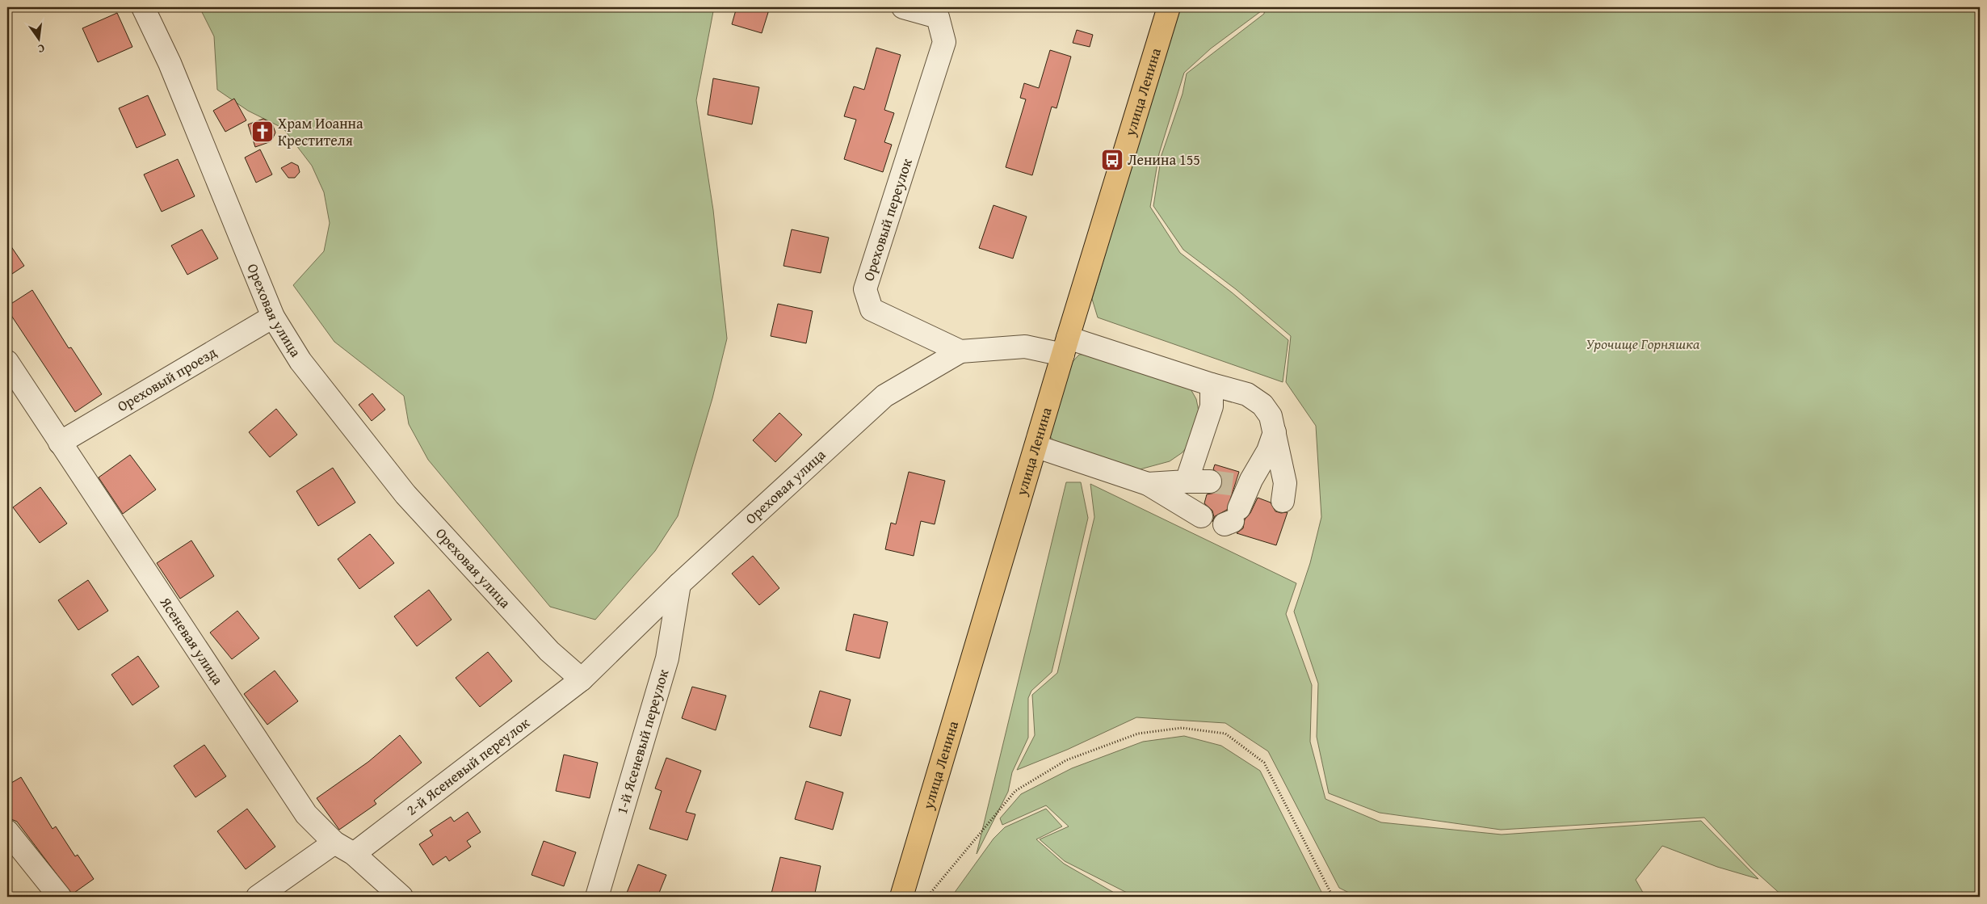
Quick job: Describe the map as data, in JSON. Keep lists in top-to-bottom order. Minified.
{"streets":{"main road":["улица Ленина"],"street":["Ореховый переулок","Ореховая улица","Ореховый проезд","Ясеневая улица","1-й Ясеневый переулок","2-й Ясеневый переулок"]},"crossings":[["улица Ленина","Ореховый переулок"],["Ореховый переулок","Ореховая улица"],["Ореховая улица","Ореховый проезд"],["Ореховая улица","1-й Ясеневый переулок"],["Ореховая улица","2-й Ясеневый переулок"],["Ореховый проезд","Ясеневая улица"],["Ясеневая улица","2-й Ясеневый переулок"]],"parks":["Урочище Горняшка"],"places":{"church":["Храм Иоанна Крестителя"],"bus stop":["Ленина 155"]},"north":"bottom"}
